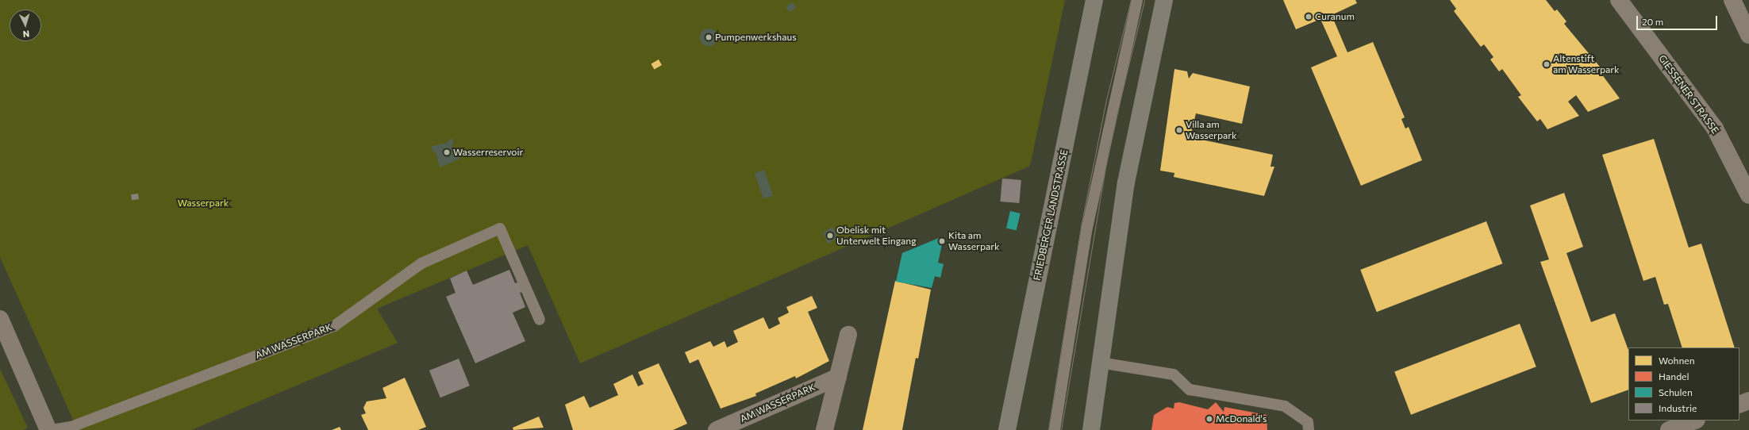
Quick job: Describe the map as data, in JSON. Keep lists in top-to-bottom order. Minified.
{"streets":{"main road":["GIESSENER STRASSE","FRIEDBERGER LANDSTRASSE"],"street":["AM WASSERPARK"]},"parks":["Wasserpark"],"places":["Curanum","Pumpenwerkshaus","Altenstift am Wasserpark","Villa am Wasserpark","Wasserreservoir","Obelisk mit Unterwelt Eingang","Kita am Wasserpark","McDonald's"],"legend":["Wohnen","Handel","Schulen","Industrie"],"scale_bar":"20 m","north":"bottom"}
